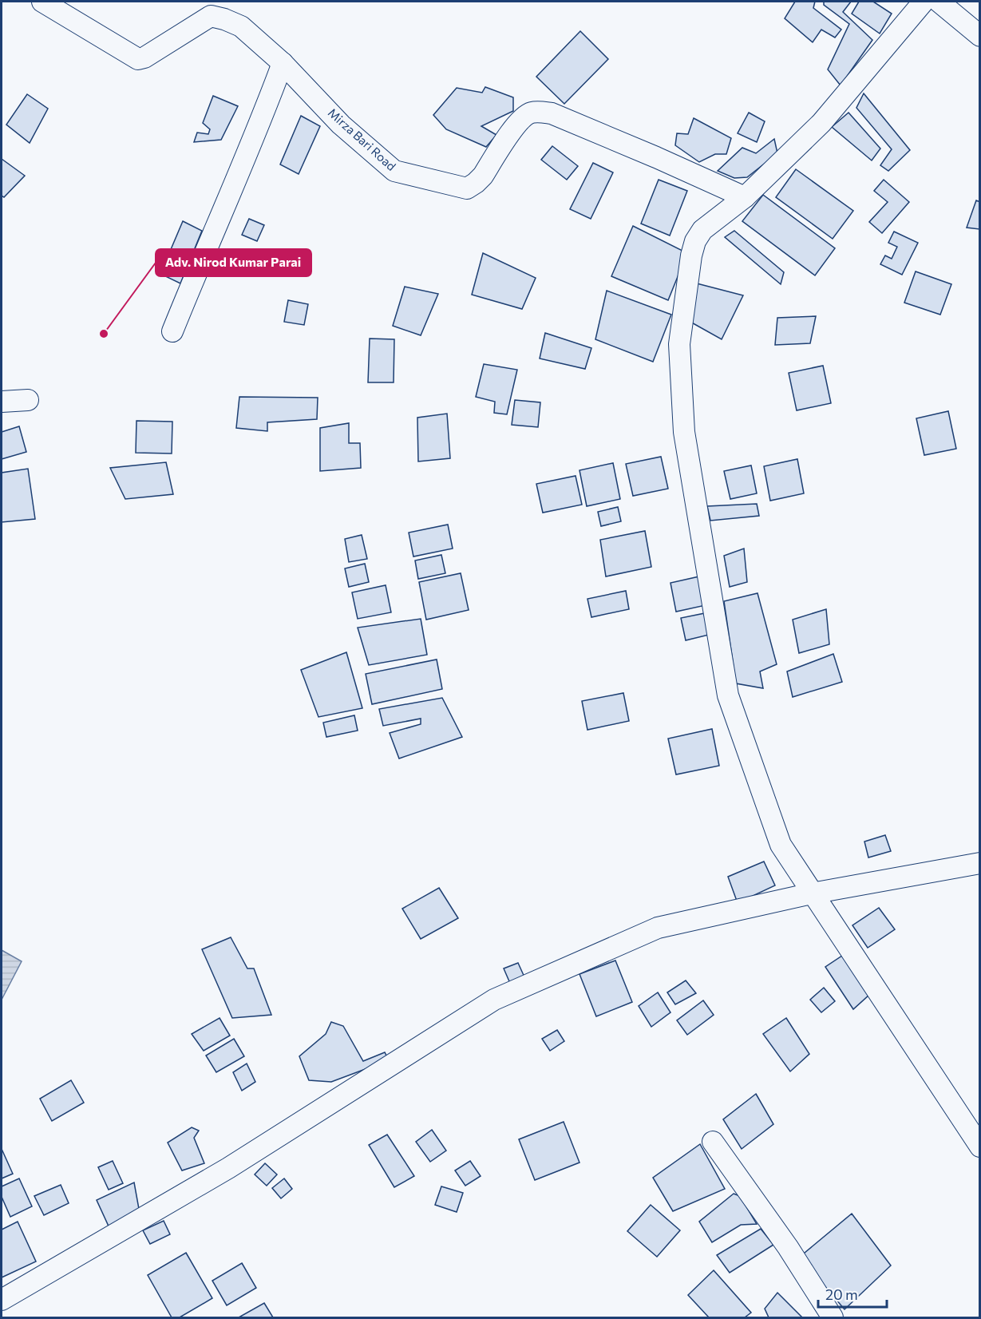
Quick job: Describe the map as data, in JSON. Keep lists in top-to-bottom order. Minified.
{"streets":{"street":["Mirza Bari Road"]},"places":["Adv. Nirod Kumar Parai"],"scale_bar":"20 m"}
